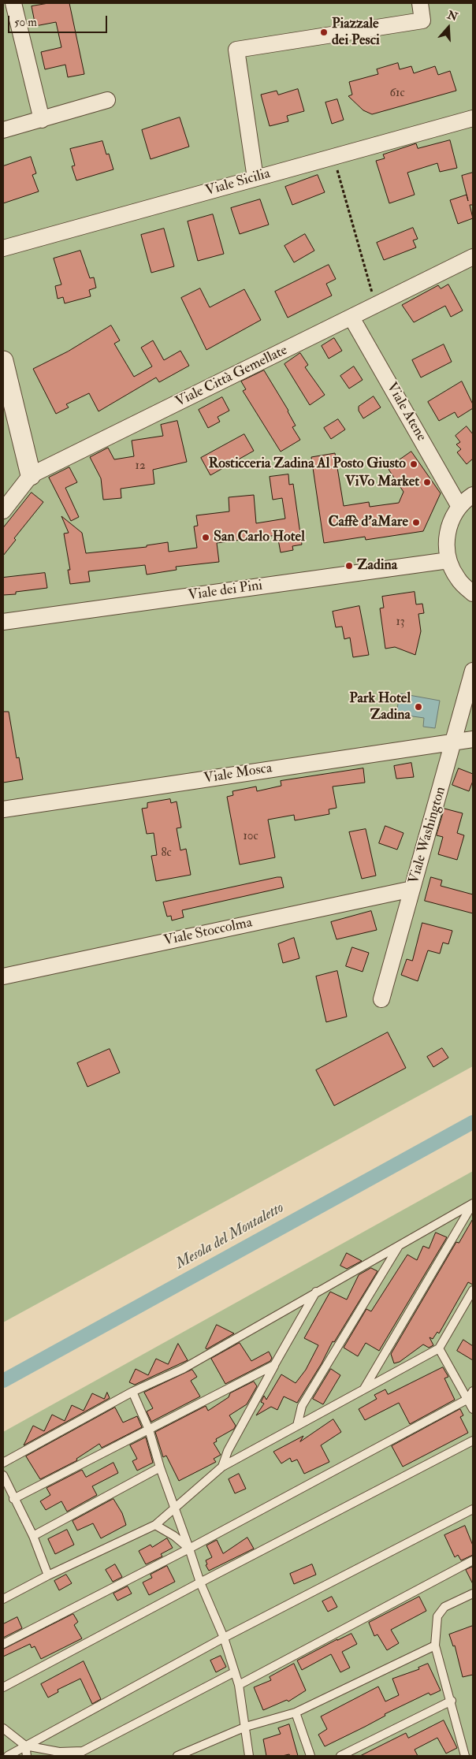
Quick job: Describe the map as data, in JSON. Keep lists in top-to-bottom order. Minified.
{"streets":{"street":["Viale Sicilia","Viale Città Gemellate","Viale Atene","Viale dei Pini","Viale Mosca","Viale Washington","Viale Stoccolma"]},"crossings":[["Viale Città Gemellate","Viale Atene"],["Viale Mosca","Viale Washington"],["Viale Washington","Viale Stoccolma"]],"water":["Mesola del Montaletto"],"places":["Piazzale dei Pesci","Rosticceria Zadina Al Posto Giusto","ViVo Market","Caffè d'aMare","San Carlo Hotel","Zadina","Park Hotel Zadina"],"house_numbers":["61c","12","13","10c","8c"],"scale_bar":"50 m","north":"top"}
